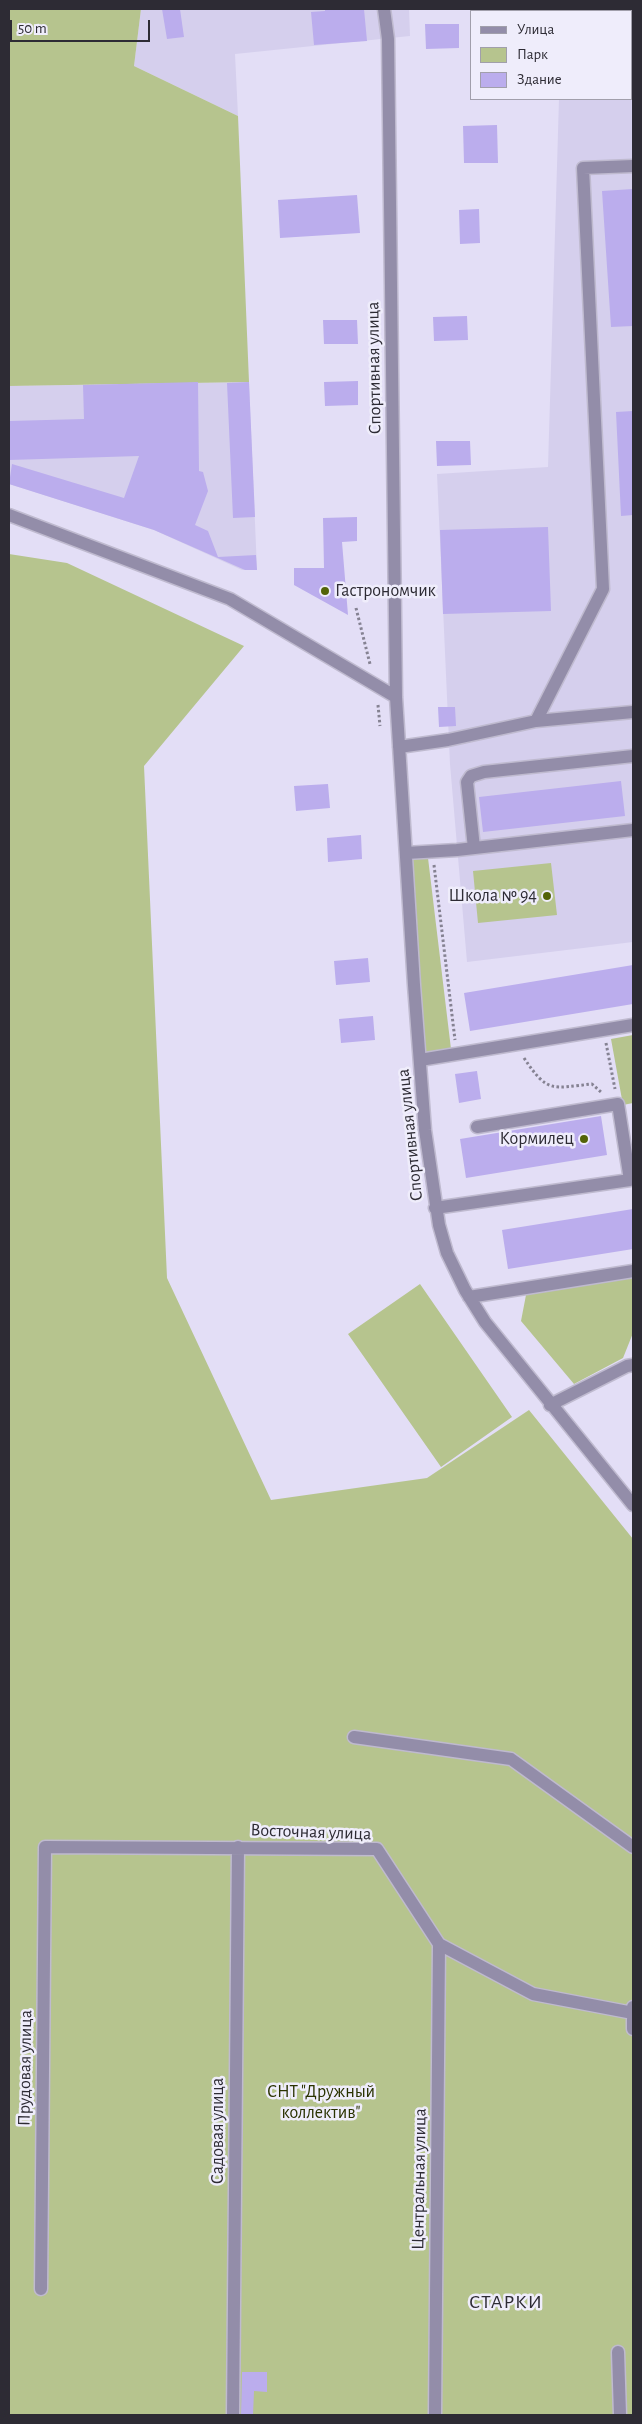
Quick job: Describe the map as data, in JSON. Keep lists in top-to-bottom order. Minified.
{"streets":{"street":["Спортивная улица","Восточная улица","Прудовая улица","Садовая улица","Центральная улица"]},"crossings":[["Восточная улица","Прудовая улица"],["Восточная улица","Садовая улица"],["Восточная улица","Центральная улица"]],"districts":["СТАРКИ"],"parks":["СНТ \"Дружный коллектив\""],"places":["Гастрономчик","Школа № 94","Кормилец"],"legend":["Улица","Парк","Здание"],"scale_bar":"50 m"}
